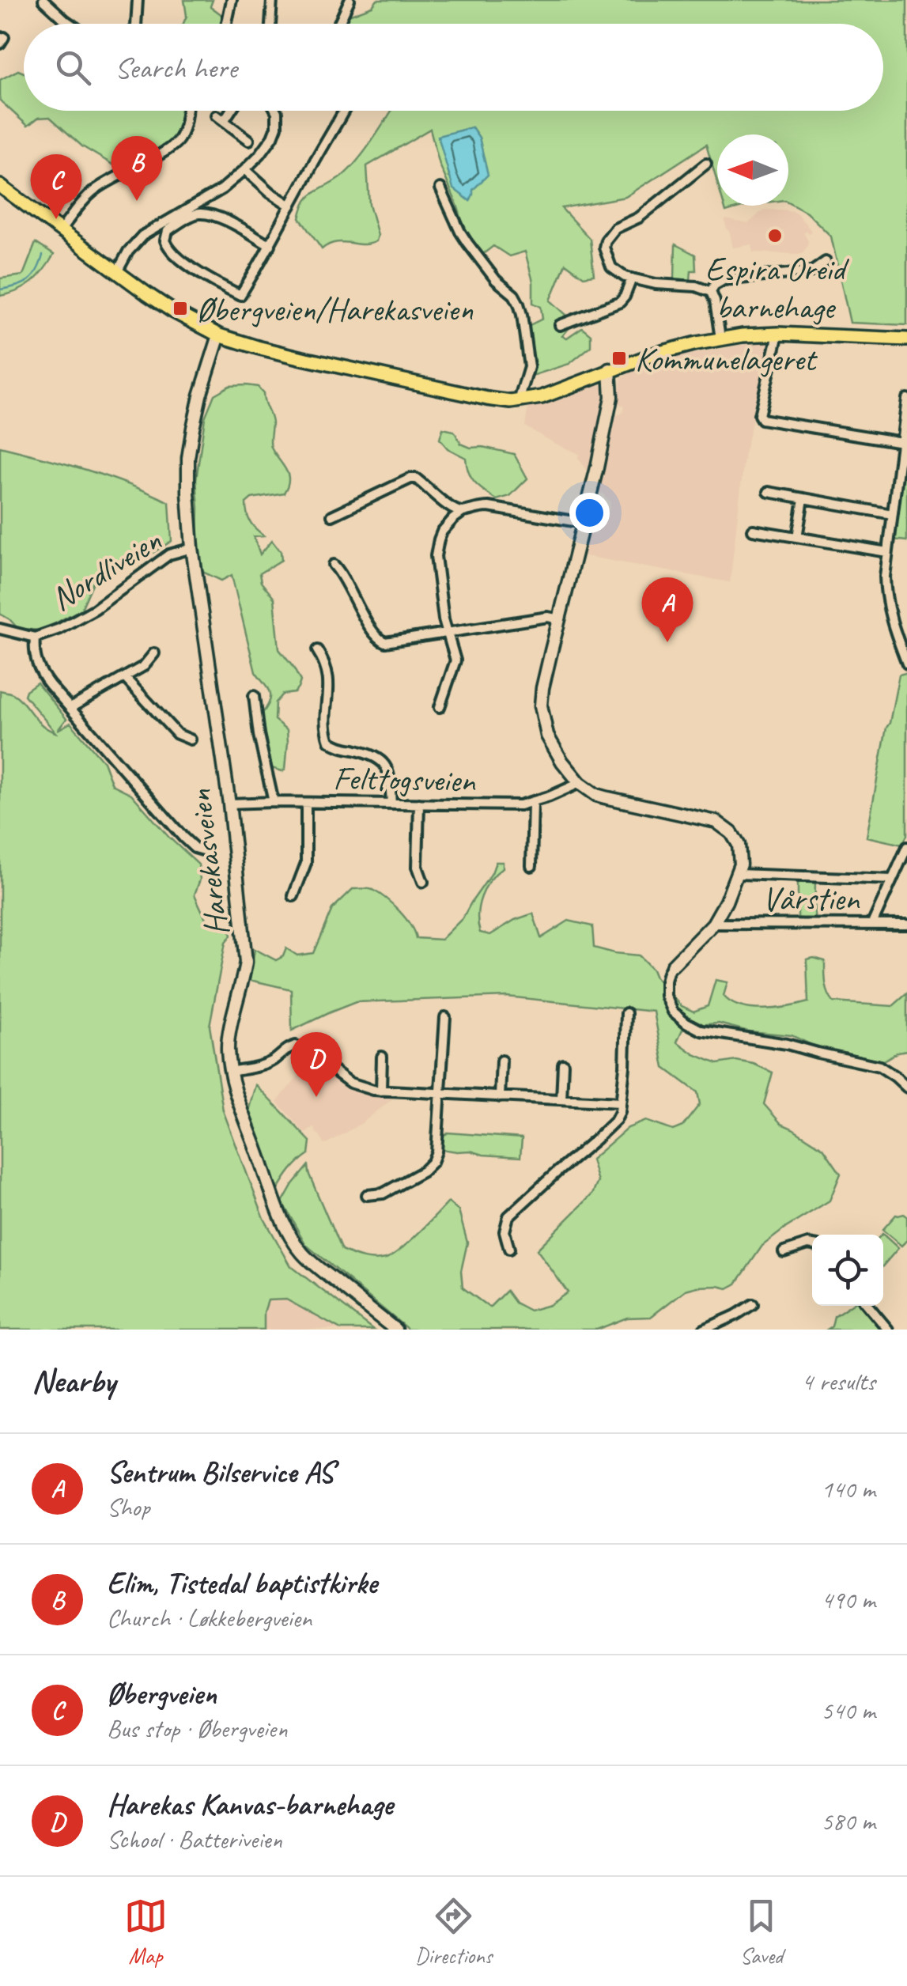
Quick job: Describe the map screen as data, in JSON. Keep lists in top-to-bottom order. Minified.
{"streets":{"street":["Nordliveien","Felttogsveien","Harekasveien","Vårstien"]},"crossings":[["Nordliveien","Harekasveien"],["Felttogsveien","Harekasveien"]],"places":{"other":["Espira Oreid barnehage"],"transit":["Øbergveien/Harekasveien","Kommunelageret"]},"north":"left","page":{"search":"Search here","pins":["B","C","A","D"],"heading":["Nearby","4 results"],"list":[{"mark":"A","name":"Sentrum Bilservice AS","note":"Shop","value":"140 m"},{"mark":"B","name":"Elim, Tistedal baptistkirke","note":"Church · Løkkebergveien","value":"490 m"},{"mark":"C","name":"Øbergveien","note":"Bus stop · Øbergveien","value":"540 m"},{"mark":"D","name":"Harekas Kanvas-barnehage","note":"School · Batteriveien","value":"580 m"}],"nav":["Map","Directions","Saved"]}}
